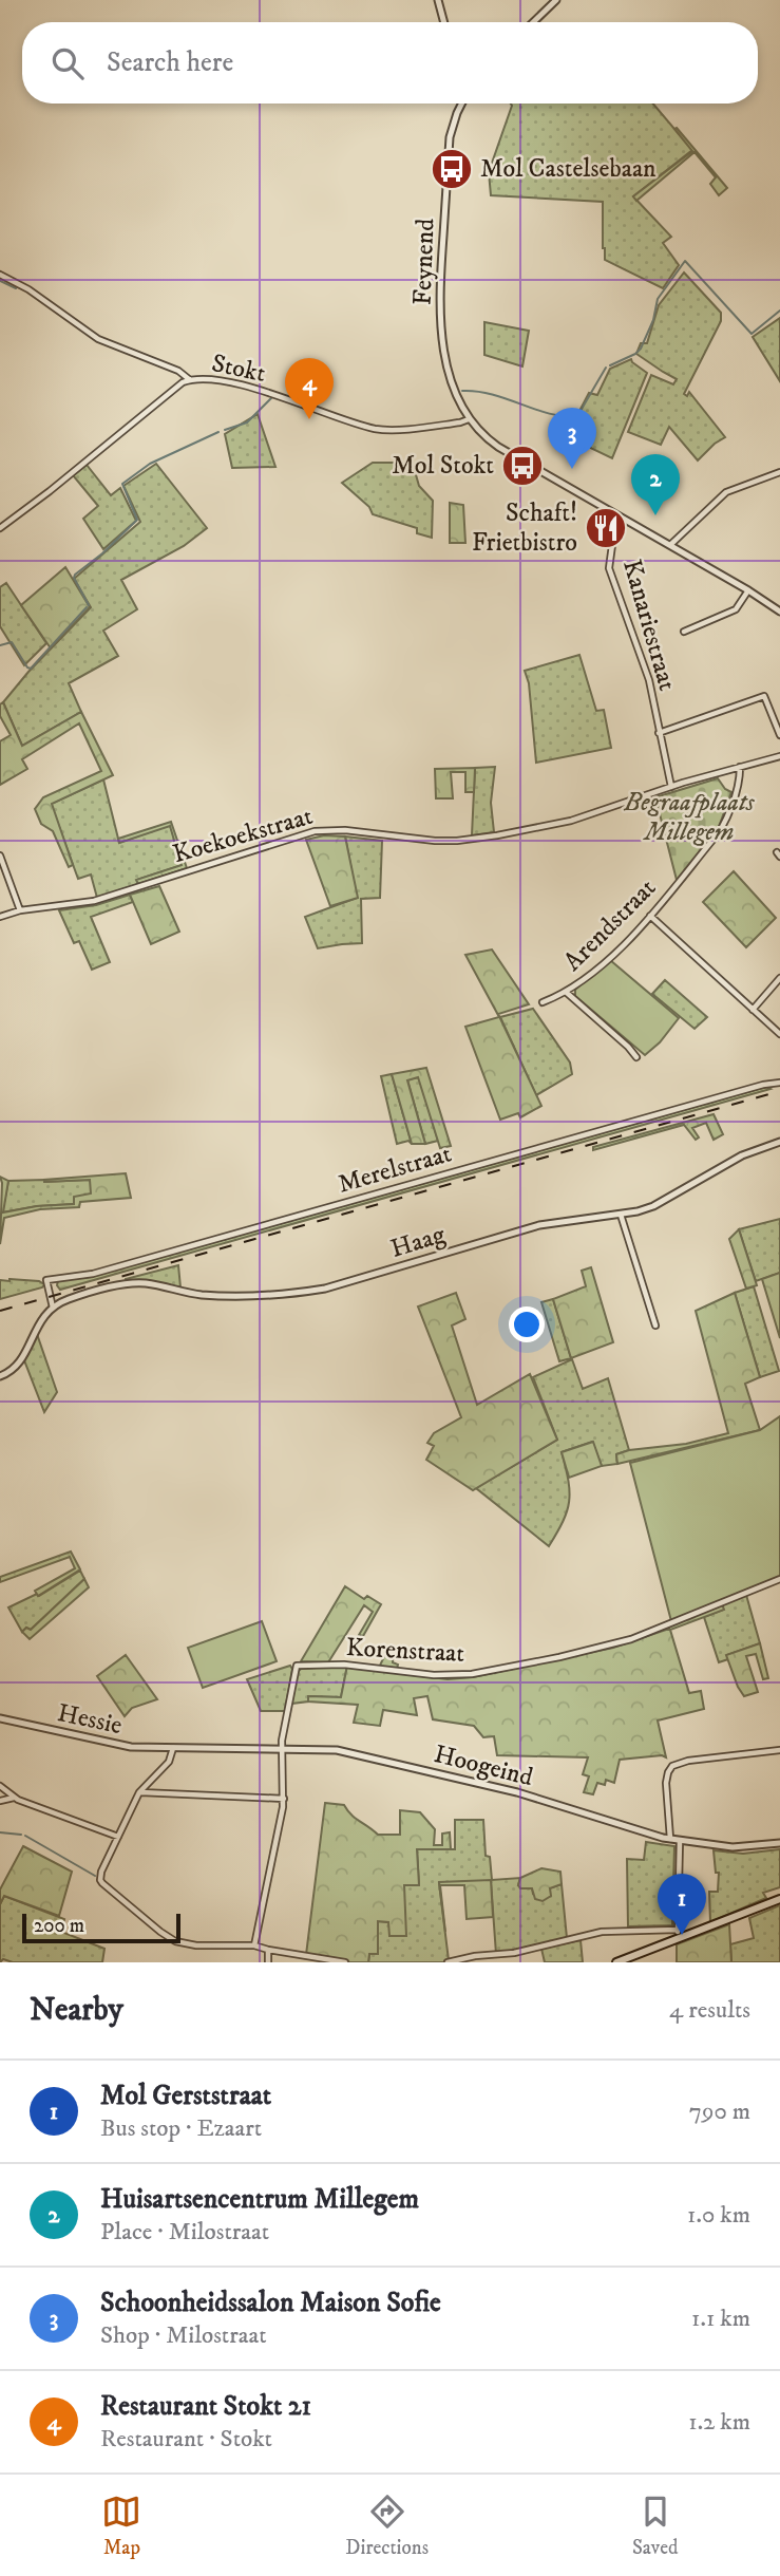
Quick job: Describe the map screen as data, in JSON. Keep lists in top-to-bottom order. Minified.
{"streets":{"street":["Feynend","Stokt","Kanariestraat","Koekoekstraat","Arendstraat","Merelstraat","Haag","Korenstraat","Hessie","Hoogeind"]},"crossings":[["Feynend","Stokt"],["Kanariestraat","Koekoekstraat"],["Koekoekstraat","Arendstraat"],["Merelstraat","Haag"],["Korenstraat","Hoogeind"],["Hessie","Hoogeind"]],"parks":["Begraafplaats Millegem"],"places":{"bus stop":["Mol Castelsebaan","Mol Stokt"],"restaurant":["Schaft! Frietbistro"]},"scale_bar":"200 m","page":{"search":"Search here","pins":["4","3","2","1"],"scale":"200 m","heading":["Nearby","4 results"],"list":[{"mark":"1","name":"Mol Gerststraat","note":"Bus stop · Ezaart","value":"790 m"},{"mark":"2","name":"Huisartsencentrum Millegem","note":"Place · Milostraat","value":"1.0 km"},{"mark":"3","name":"Schoonheidssalon Maison Sofie","note":"Shop · Milostraat","value":"1.1 km"},{"mark":"4","name":"Restaurant Stokt 21","note":"Restaurant · Stokt","value":"1.2 km"}],"nav":["Map","Directions","Saved"]}}
